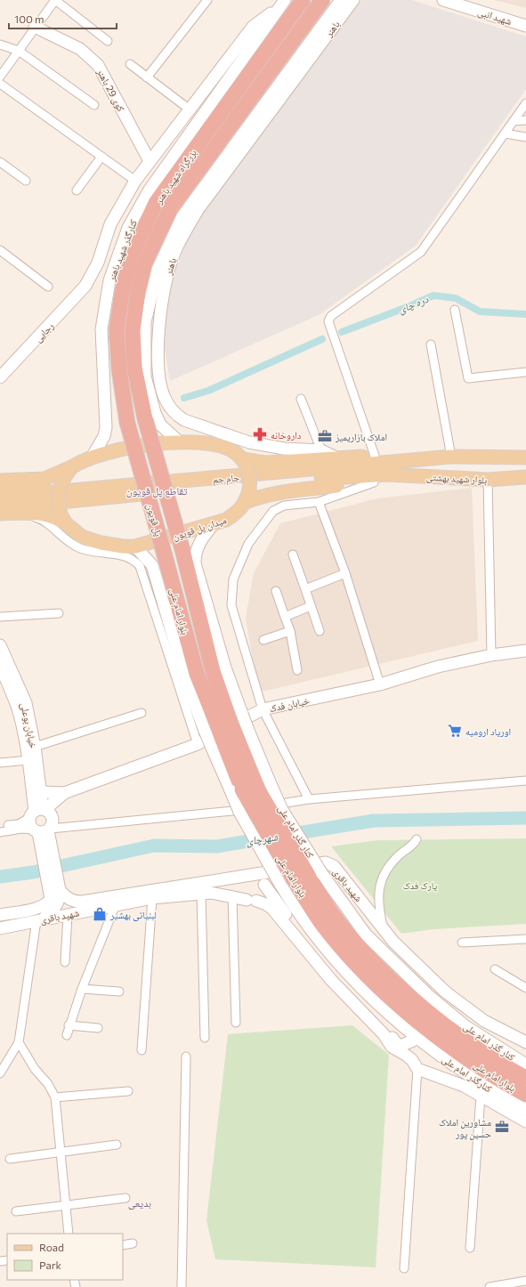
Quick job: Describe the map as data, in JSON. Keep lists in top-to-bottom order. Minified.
{"streets":{"highway":["بزرگراه شهید باهنر","پل قویون","بلوار امام علی"],"main road":["جام جم","بلوار شهید بهشتی","میدان پل قویون"],"street":["شهید انبی","باهنر","کوی 29 باهنر","کنارگذر شهید باهنر","رجایی","خیابان فدک","خیابان بوعلی","کنار گذر امام علی","شهید باقری","کنارگذر امام علی"]},"crossings":[["بزرگراه شهید باهنر","پل قویون"],["جام جم","بلوار شهید بهشتی"],["پل قویون","بلوار امام علی"],["بلوار امام علی","کنار گذر امام علی"],["خیابان فدک","خیابان بوعلی"]],"districts":["تقاطع پل قویون","بدیعی"],"water":["دره چای","شهرچای"],"parks":["پارک فدک"],"places":{"pharmacy":["داروخانه"],"office":["املاک بازاریمیز","مشاورین املاک حسین پور"],"supermarket":["اوریاد ارومیه"],"shop":["لبنیاتی بهشیر"]},"legend":["Road","Park"],"scale_bar":"100 m"}
